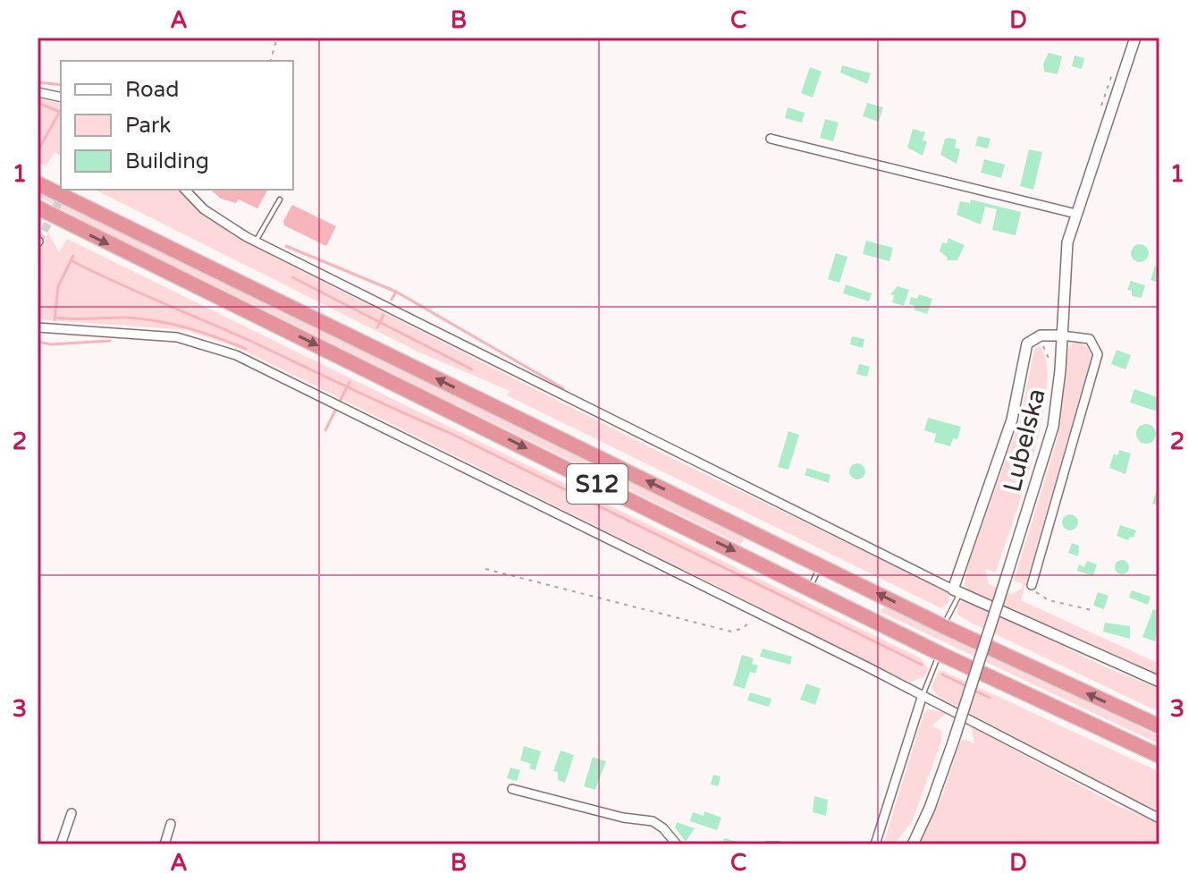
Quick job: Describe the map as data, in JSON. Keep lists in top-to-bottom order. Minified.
{"streets":{"highway":["S12"],"street":["Lubelska"]},"legend":["Road","Park","Building"],"grid":{"columns":["A","B","C","D"],"rows":["1","2","3"]}}
